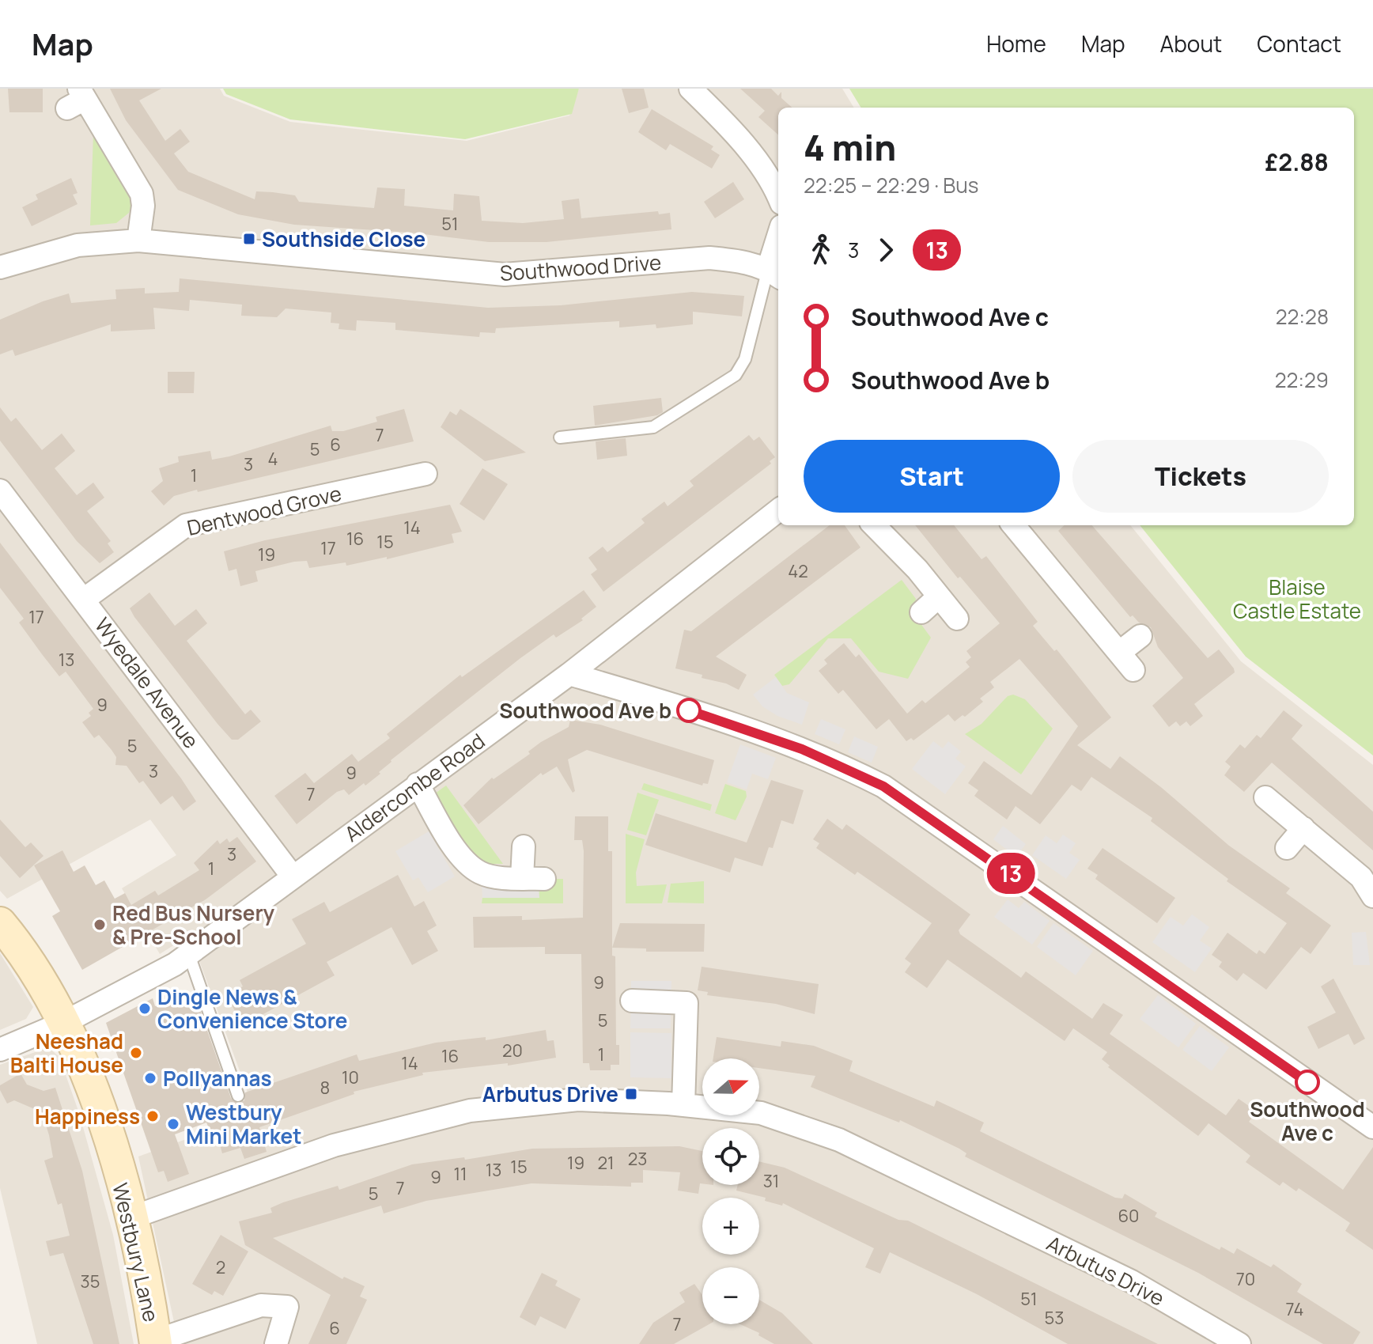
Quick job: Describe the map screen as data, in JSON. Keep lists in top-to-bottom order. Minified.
{"streets":{"street":["Southwood Drive","Dentwood Grove","Wyedale Avenue","Aldercombe Road","Westbury Lane","Arbutus Drive"]},"crossings":[["Dentwood Grove","Wyedale Avenue"],["Wyedale Avenue","Aldercombe Road"],["Aldercombe Road","Westbury Lane"],["Westbury Lane","Arbutus Drive"]],"parks":["Blaise Castle Estate"],"places":{"transit":["Southside Close","Arbutus Drive"],"other":["Southwood Ave b","Red Bus Nursery & Pre-School","Dingle News & Convenience Store","Neeshad Balti House","Pollyannas","Southwood Ave c","Happiness","Westbury Mini Market"]},"lines":["bus line 13"],"house_numbers":["51","7","6","5","4","3","1","14","16","15","17","19","42","17","13","9","5","3","9","7","3","1","9","5","20","1","16","14","10","8","23","19","21","15","13","11","9","31","7","5","60","2","70","35","51","74","53","7","6"],"north":"right","page":{"header":"Map","nav":["Home","Map","About","Contact"],"on_map":"13","heading":["4 min","22:25 – 22:29 · Bus","£2.88"],"legs":["3","13"],"list":[{"name":"Southwood Ave c","value":"22:28"},{"name":"Southwood Ave b","value":"22:29"}],"buttons":["Start","Tickets"],"map_buttons":["+","−"]}}
